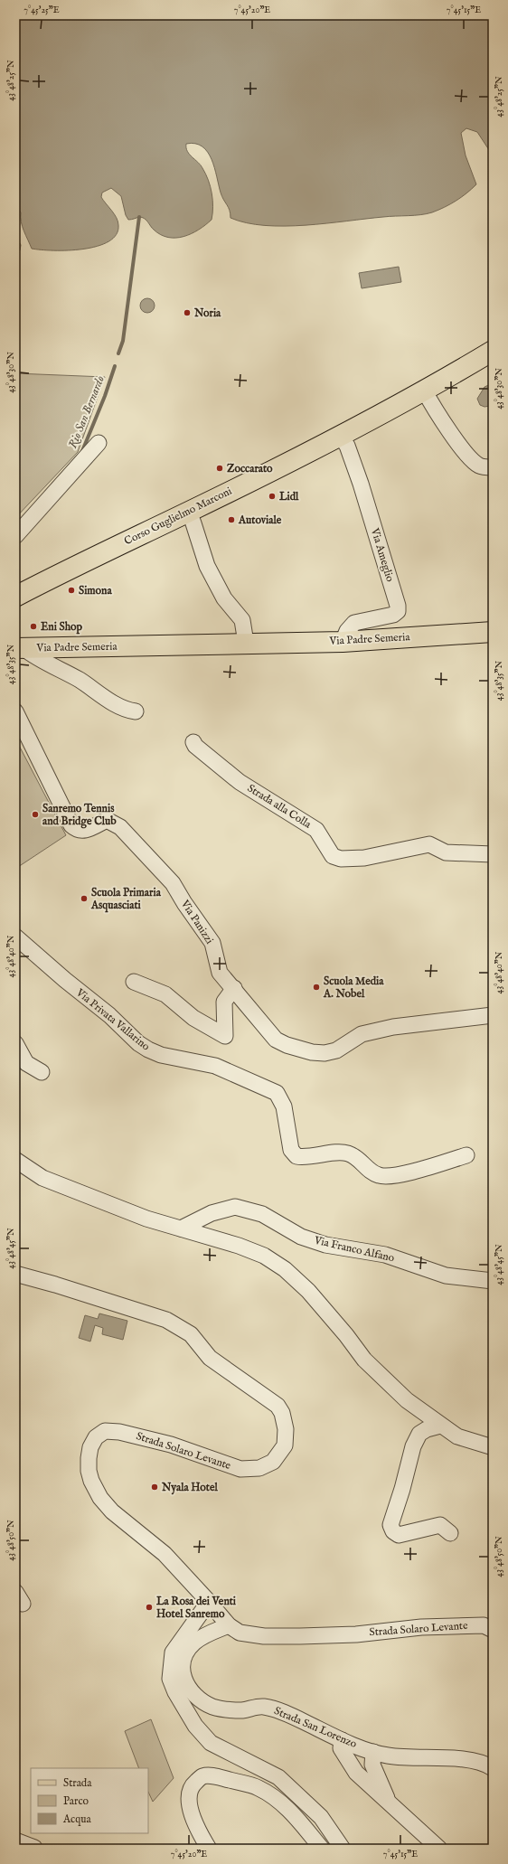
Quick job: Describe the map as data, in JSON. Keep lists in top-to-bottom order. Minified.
{"streets":{"main road":["Corso Guglielmo Marconi","Via Padre Semeria"],"street":["Via Ameglio","Strada alla Colla","Via Panizzi","Via Privata Vallarino","Via Franco Alfano","Strada Solaro Levante","Strada San Lorenzo"]},"crossings":[["Corso Guglielmo Marconi","Via Ameglio"],["Via Ameglio","Via Padre Semeria"],["Strada Solaro Levante","Strada San Lorenzo"]],"water":["Rio San Bernardo"],"places":["Noria","Zoccarato","Lidl","Autoviale","Simona","Eni Shop","Sanremo Tennis and Bridge Club","Scuola Primaria Asquasciati","Scuola Media A. Nobel","Nyala Hotel","La Rosa dei Venti Hotel Sanremo"],"legend":["Strada","Parco","Acqua"],"coordinates":["7°45'25\"E","7°45'20\"E","7°45'15\"E","43°48'25\"N","43°48'30\"N","43°48'35\"N","43°48'40\"N","43°48'45\"N","43°48'50\"N"]}
